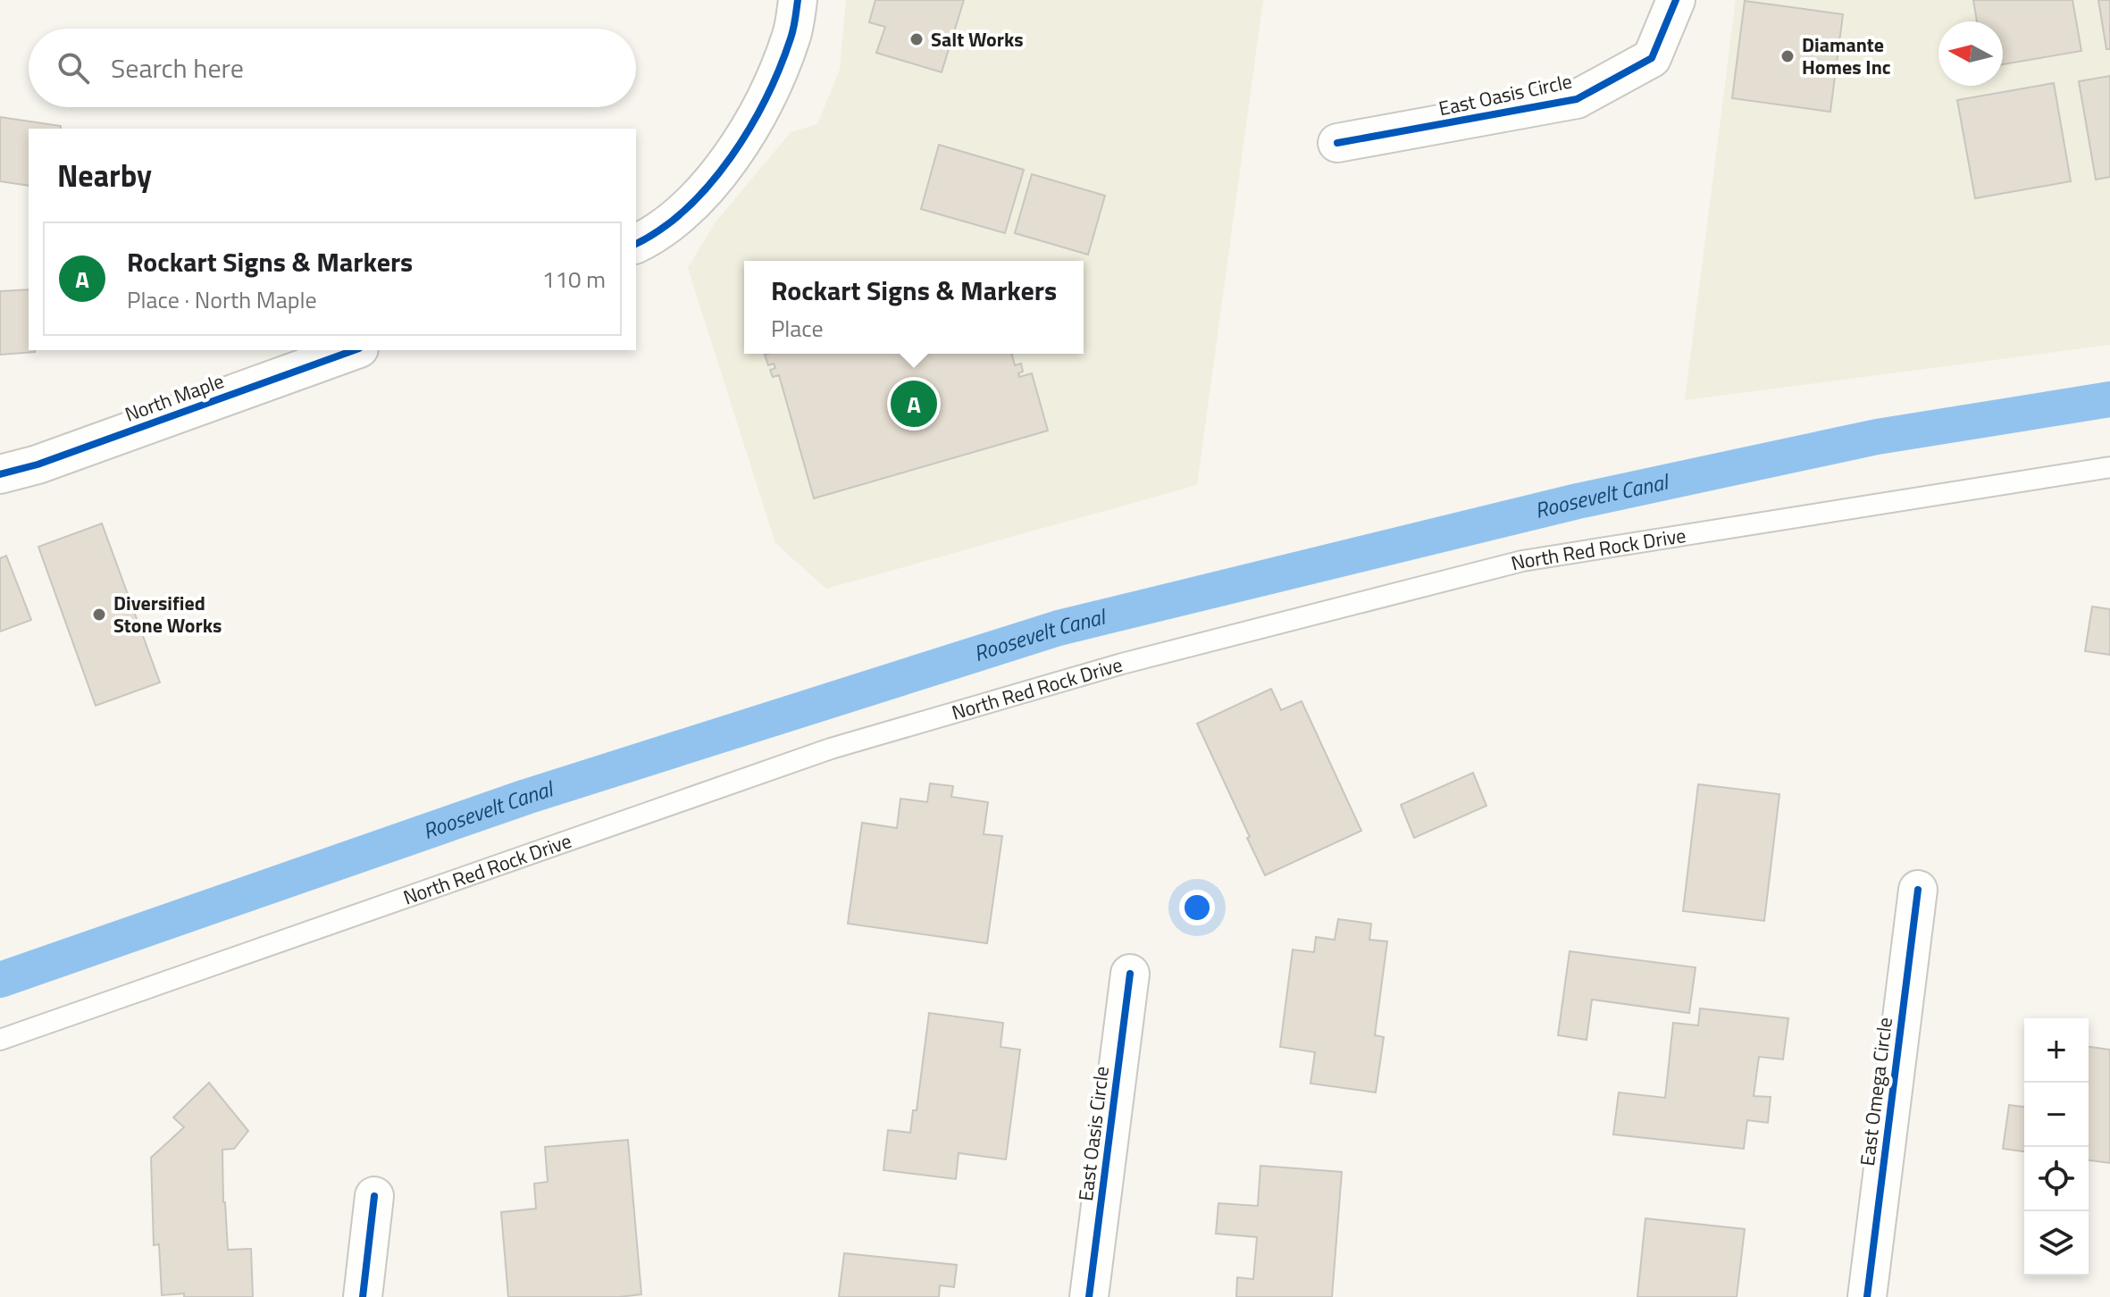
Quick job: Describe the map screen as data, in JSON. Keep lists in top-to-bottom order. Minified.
{"streets":{"street":["East Oasis Circle","North Maple","East Omega Circle"],"lane":["North Red Rock Drive"]},"water":["Roosevelt Canal"],"places":["Salt Works","Diamante Homes Inc","Diversified Stone Works"],"north":"left","page":{"search":"Search here","heading":"Nearby","list":[{"mark":"A","name":"Rockart Signs & Markers","note":"Place · North Maple","value":"110 m"}],"popup":["Rockart Signs & Markers","Place"],"pins":"A","map_buttons":["+","−"]}}
